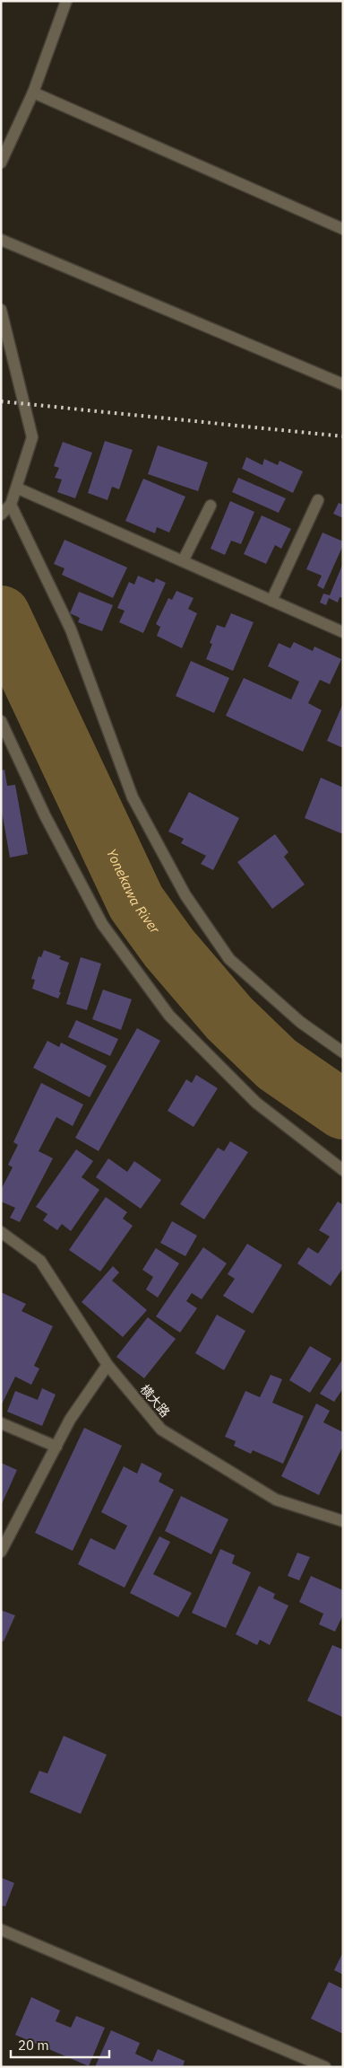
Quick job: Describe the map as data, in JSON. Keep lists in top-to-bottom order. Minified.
{"streets":{"street":["横大路"]},"water":["Yonekawa River"],"scale_bar":"20 m"}
